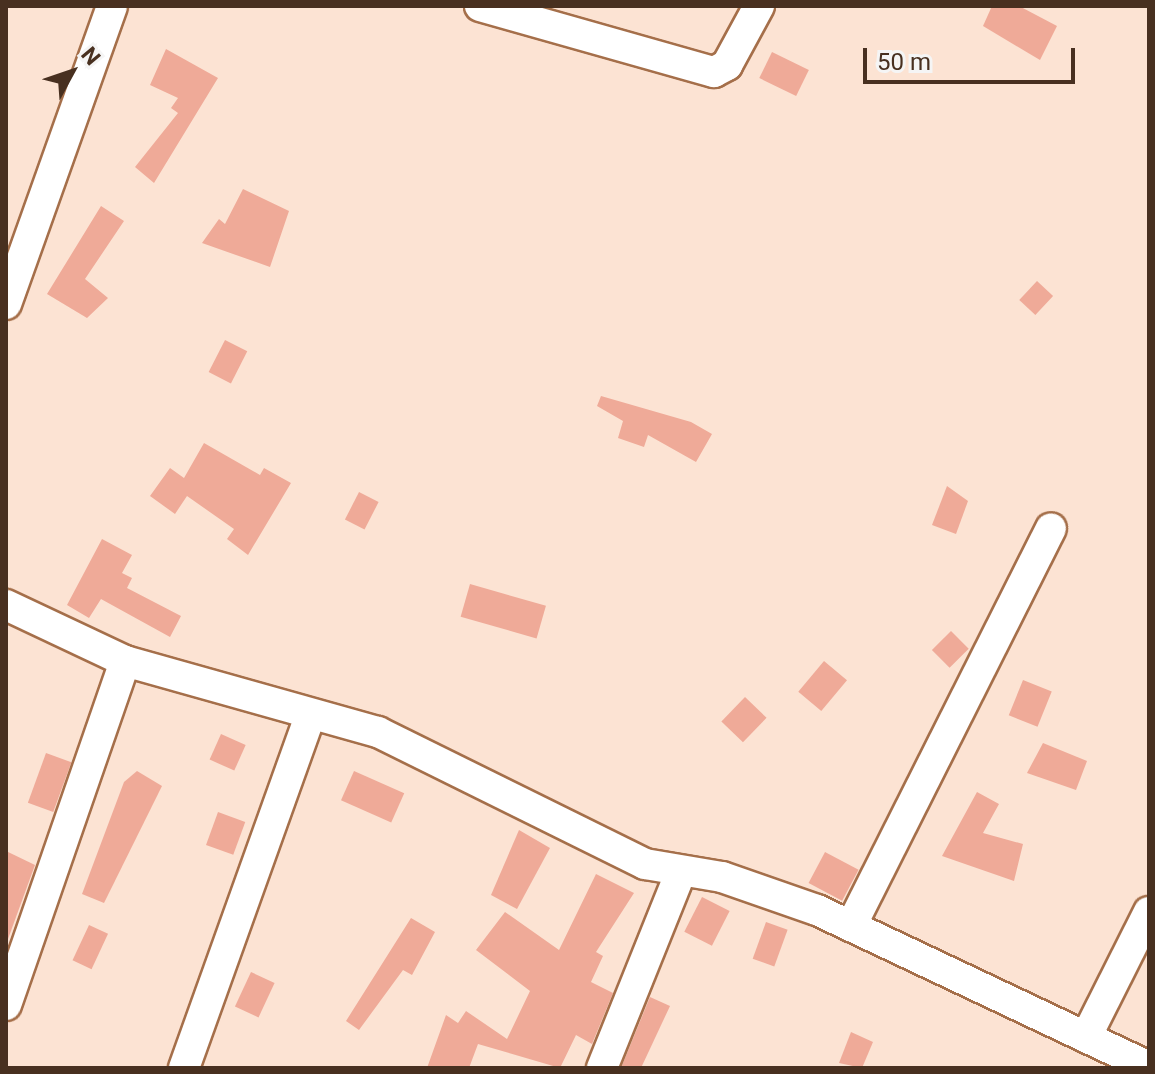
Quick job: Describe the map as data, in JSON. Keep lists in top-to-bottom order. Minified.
{"scale_bar":"50 m","north":"top right"}
